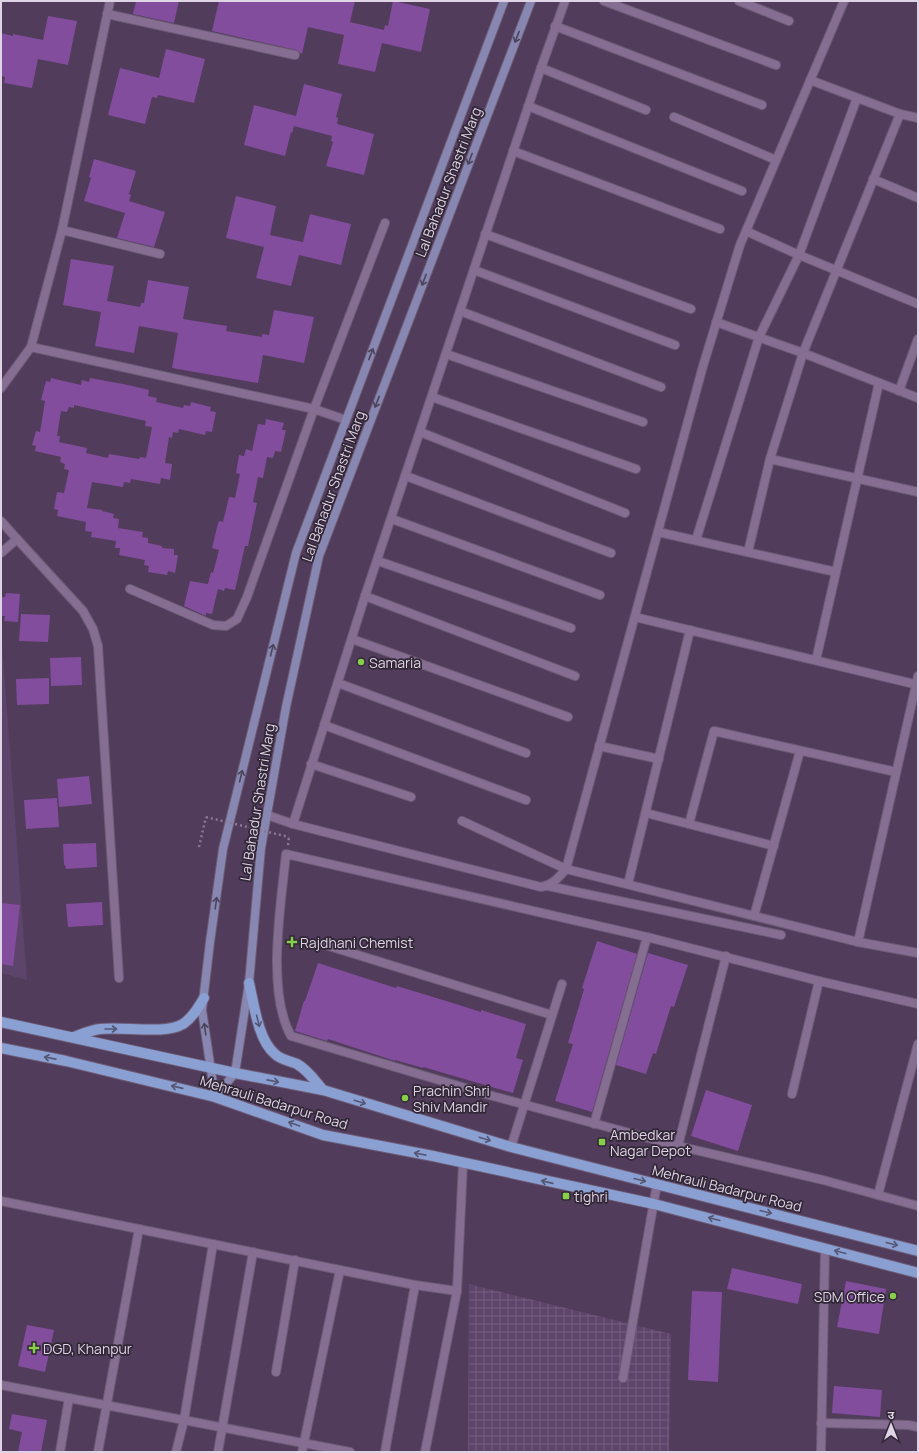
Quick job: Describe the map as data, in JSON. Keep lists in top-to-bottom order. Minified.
{"streets":{"main road":["Lal Bahadur Shastri Marg","Mehrauli Badarpur Road"]},"crossings":[["Lal Bahadur Shastri Marg","Mehrauli Badarpur Road"]],"places":{"other":["Samaria","Prachin Shri Shiv Mandir","SDM Office"],"health":["Rajdhani Chemist","DGD, Khanpur"],"transit":["Ambedkar Nagar Depot","tighri"]},"north":"top"}
